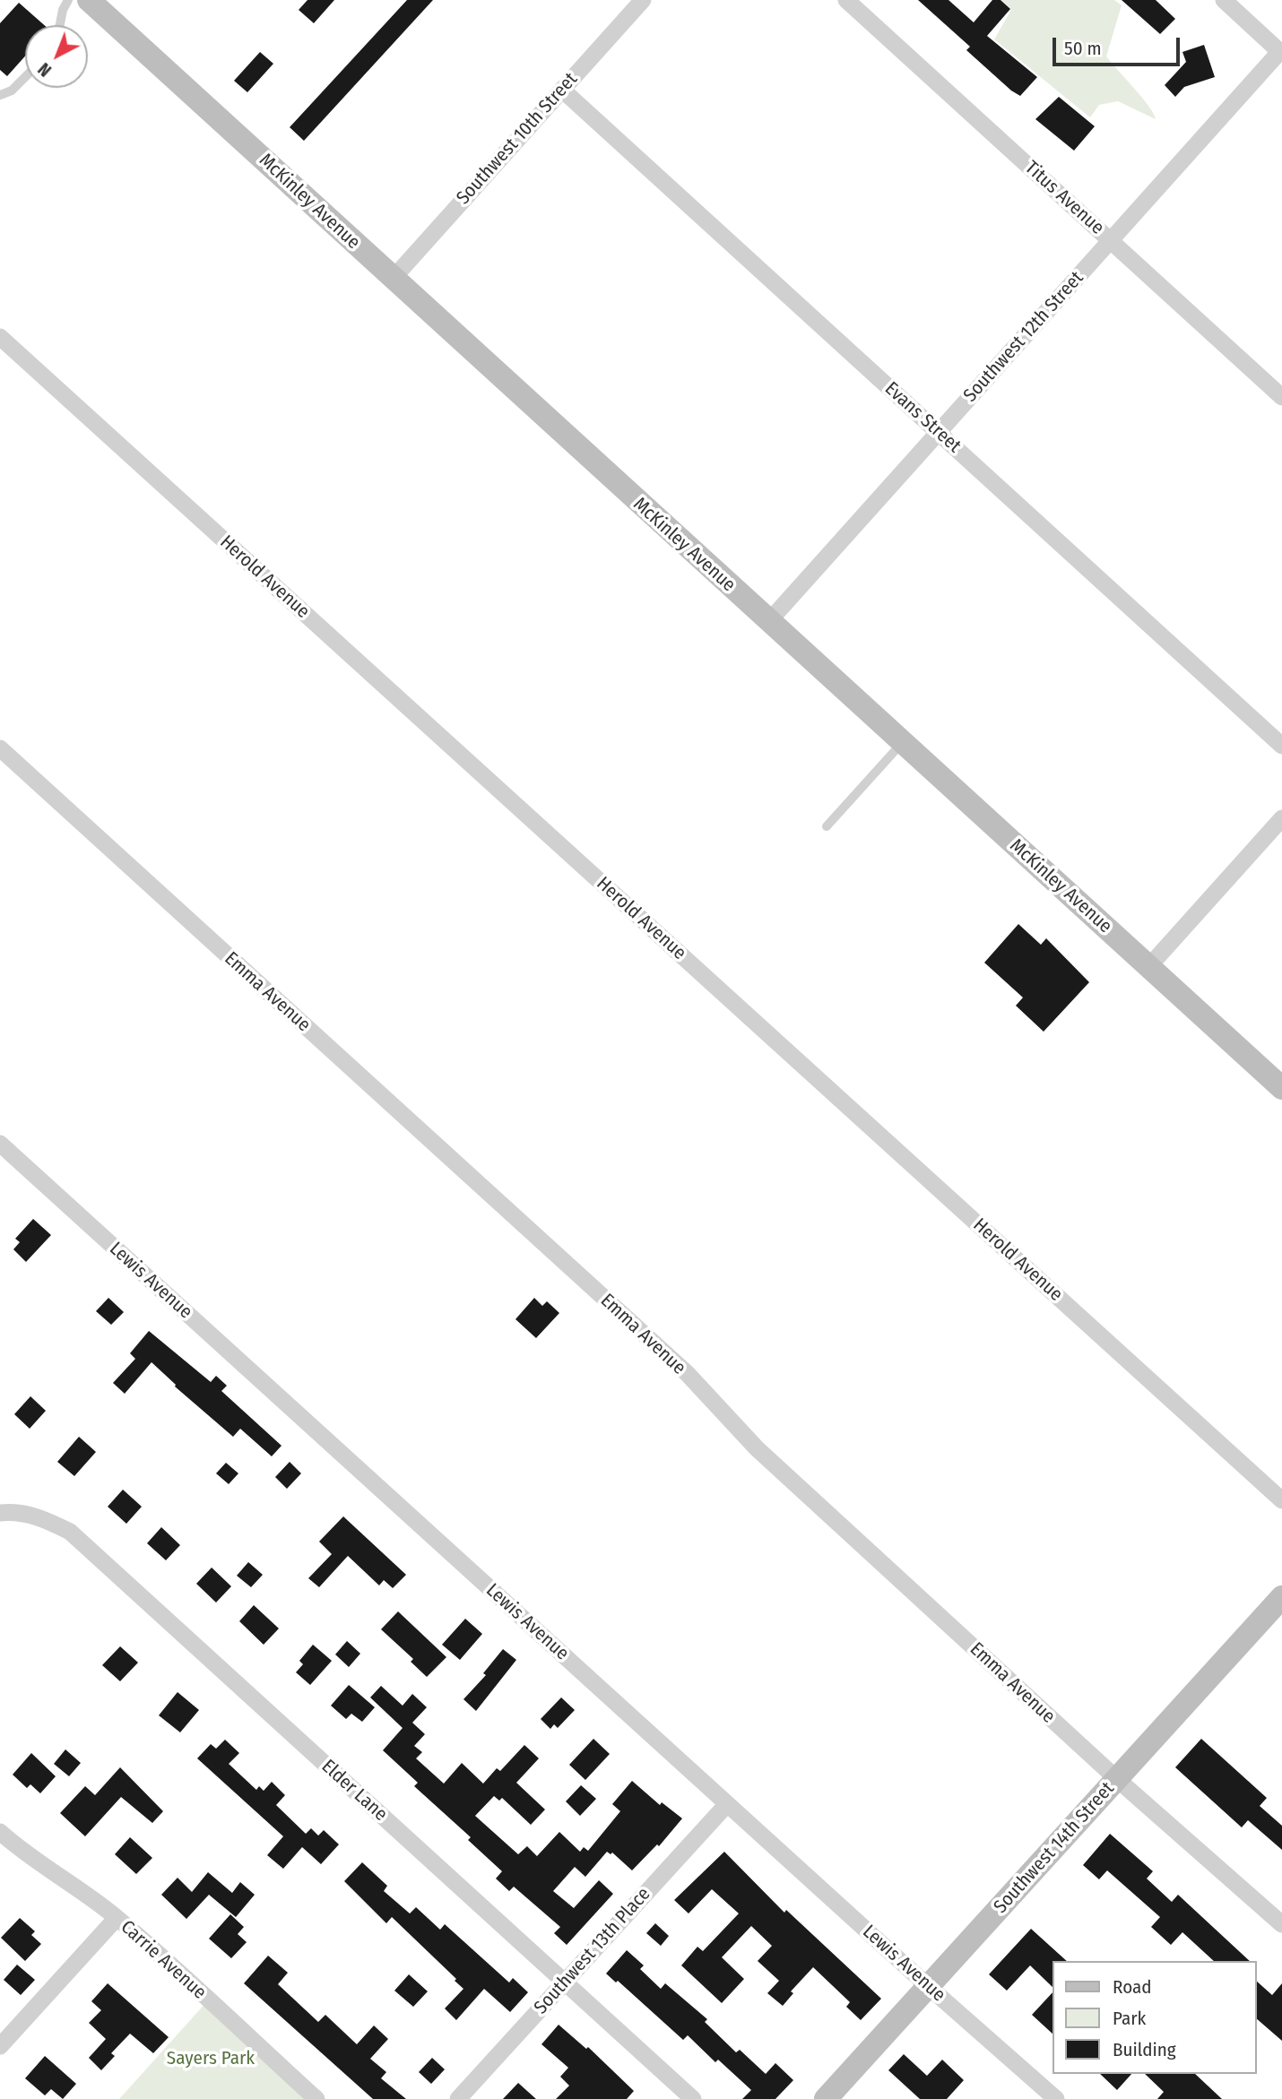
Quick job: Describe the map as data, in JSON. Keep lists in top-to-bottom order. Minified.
{"streets":{"main road":["McKinley Avenue","Southwest 14th Street"],"street":["Southwest 10th Street","Titus Avenue","Southwest 12th Street","Evans Street","Herold Avenue","Emma Avenue","Lewis Avenue","Elder Lane","Southwest 13th Place","Carrie Avenue"]},"crossings":[["Southwest 10th Street","McKinley Avenue"],["Southwest 10th Street","Evans Street"],["Titus Avenue","Southwest 12th Street"],["McKinley Avenue","Southwest 12th Street"],["Southwest 12th Street","Evans Street"],["Emma Avenue","Southwest 14th Street"],["Lewis Avenue","Southwest 14th Street"],["Lewis Avenue","Southwest 13th Place"],["Elder Lane","Southwest 13th Place"]],"parks":["Sayers Park"],"legend":["Road","Park","Building"],"scale_bar":"50 m","north":"bottom left"}
